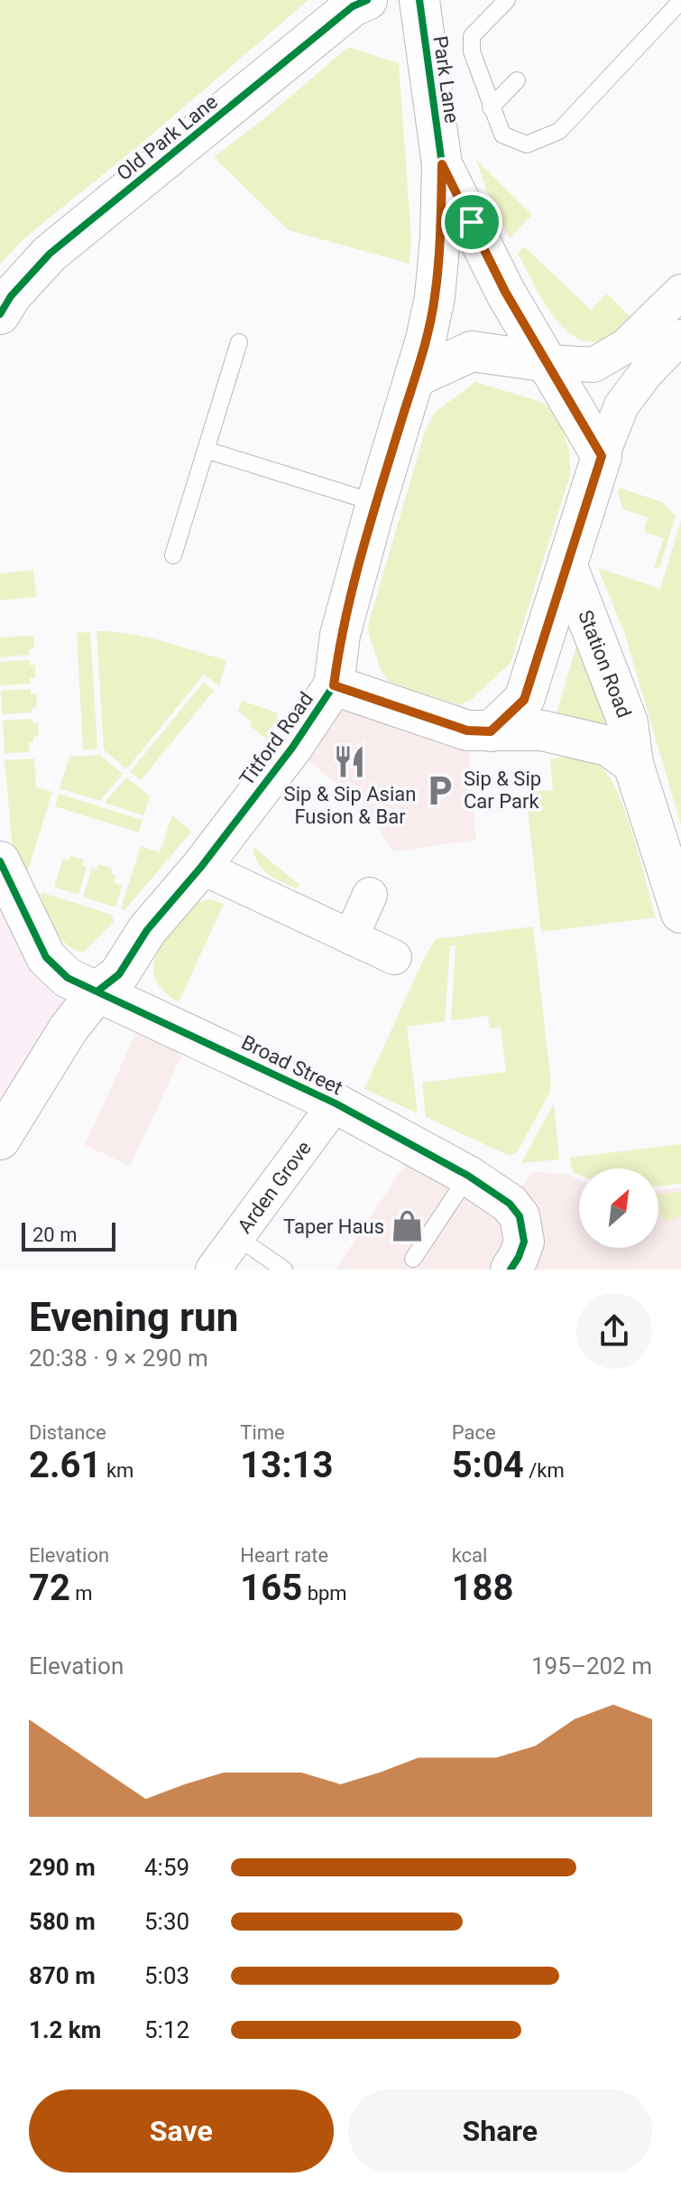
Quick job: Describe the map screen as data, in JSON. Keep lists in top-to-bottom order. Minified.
{"streets":{"main road":["Park Lane","Old Park Lane","Station Road","Titford Road","Broad Street"],"street":["Arden Grove"]},"crossings":[["Park Lane","Titford Road"],["Station Road","Titford Road"],["Titford Road","Broad Street"],["Broad Street","Arden Grove"]],"places":{"restaurant":["Sip & Sip Asian Fusion & Bar"],"parking":["Sip & Sip Car Park"],"shop":["Taper Haus"]},"scale_bar":"20 m","north":"top right","page":{"scale":"20 m","heading":["Evening run","20:38 · 9 × 290 m"],"stats":[["Distance","2.61 km"],["Time","13:13"],["Pace","5:04 /km"],["Elevation","72 m"],["Heart rate","165 bpm"],["kcal","188"]],"chart":["Elevation","195–202 m"],"list":[{"name":"290 m","note":"4:59"},{"name":"580 m","note":"5:30"},{"name":"870 m","note":"5:03"},{"name":"1.2 km","note":"5:12"}],"buttons":["Save","Share"]}}
